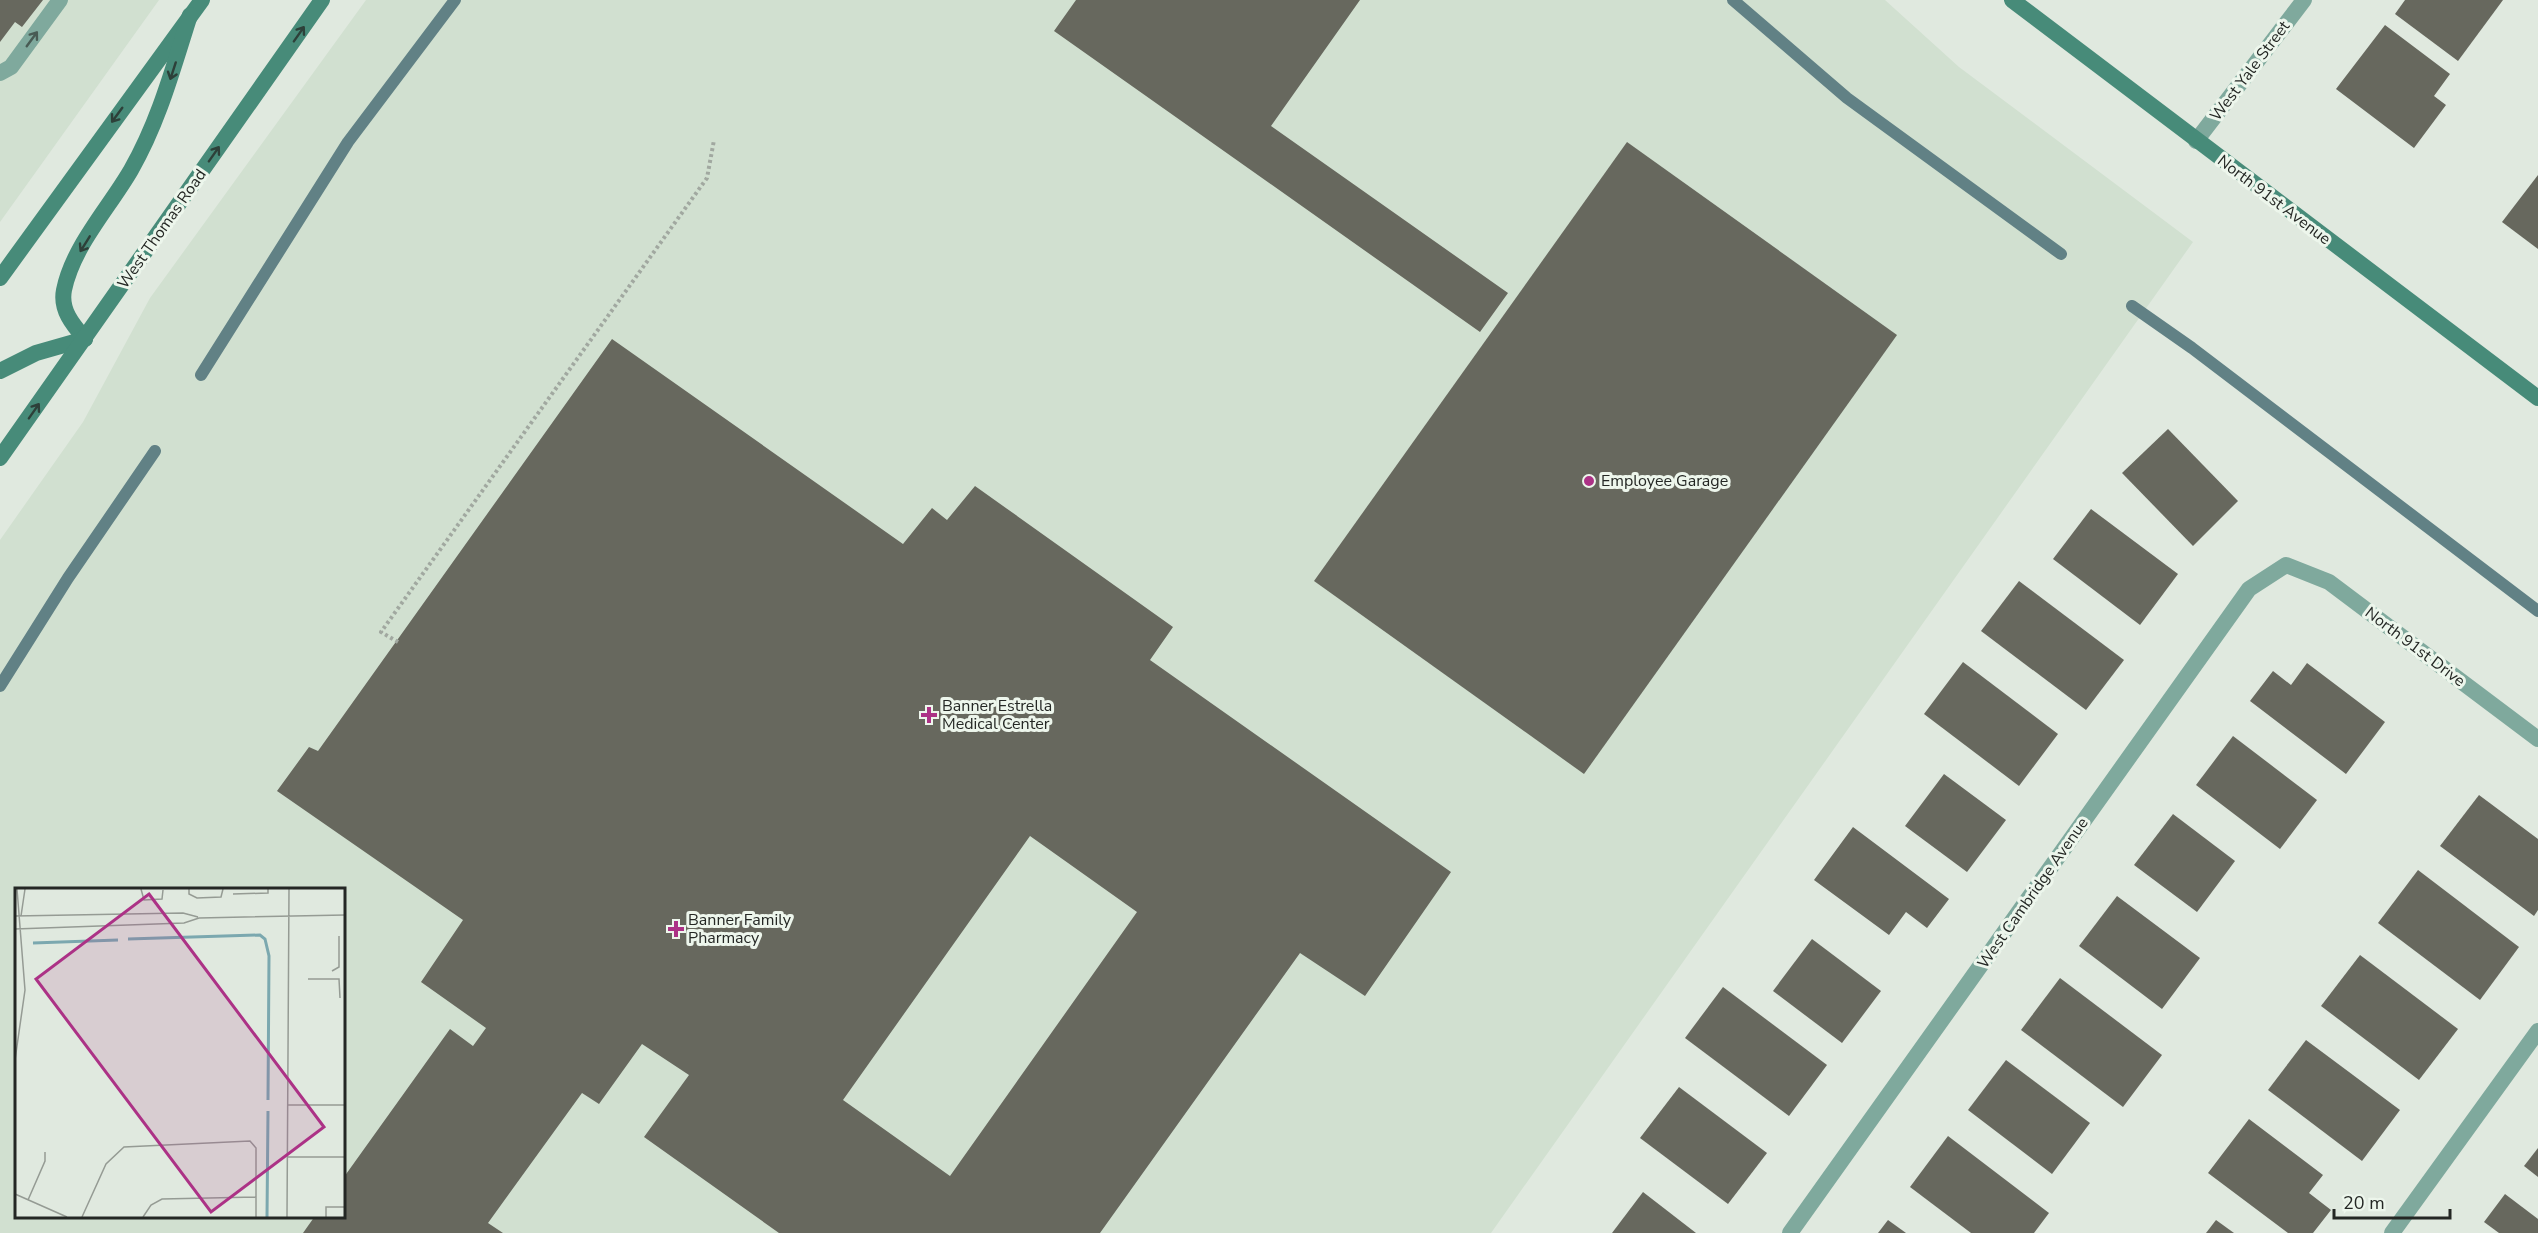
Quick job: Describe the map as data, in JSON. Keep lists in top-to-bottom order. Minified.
{"streets":{"main road":["North 91st Avenue","West Thomas Road"],"street":["West Yale Street","North 91st Drive","West Cambridge Avenue"]},"crossings":[["West Yale Street","North 91st Avenue"],["North 91st Drive","West Cambridge Avenue"]],"places":{"other":["Employee Garage"],"health":["Banner Estrella Medical Center","Banner Family Pharmacy"]},"scale_bar":"20 m"}
